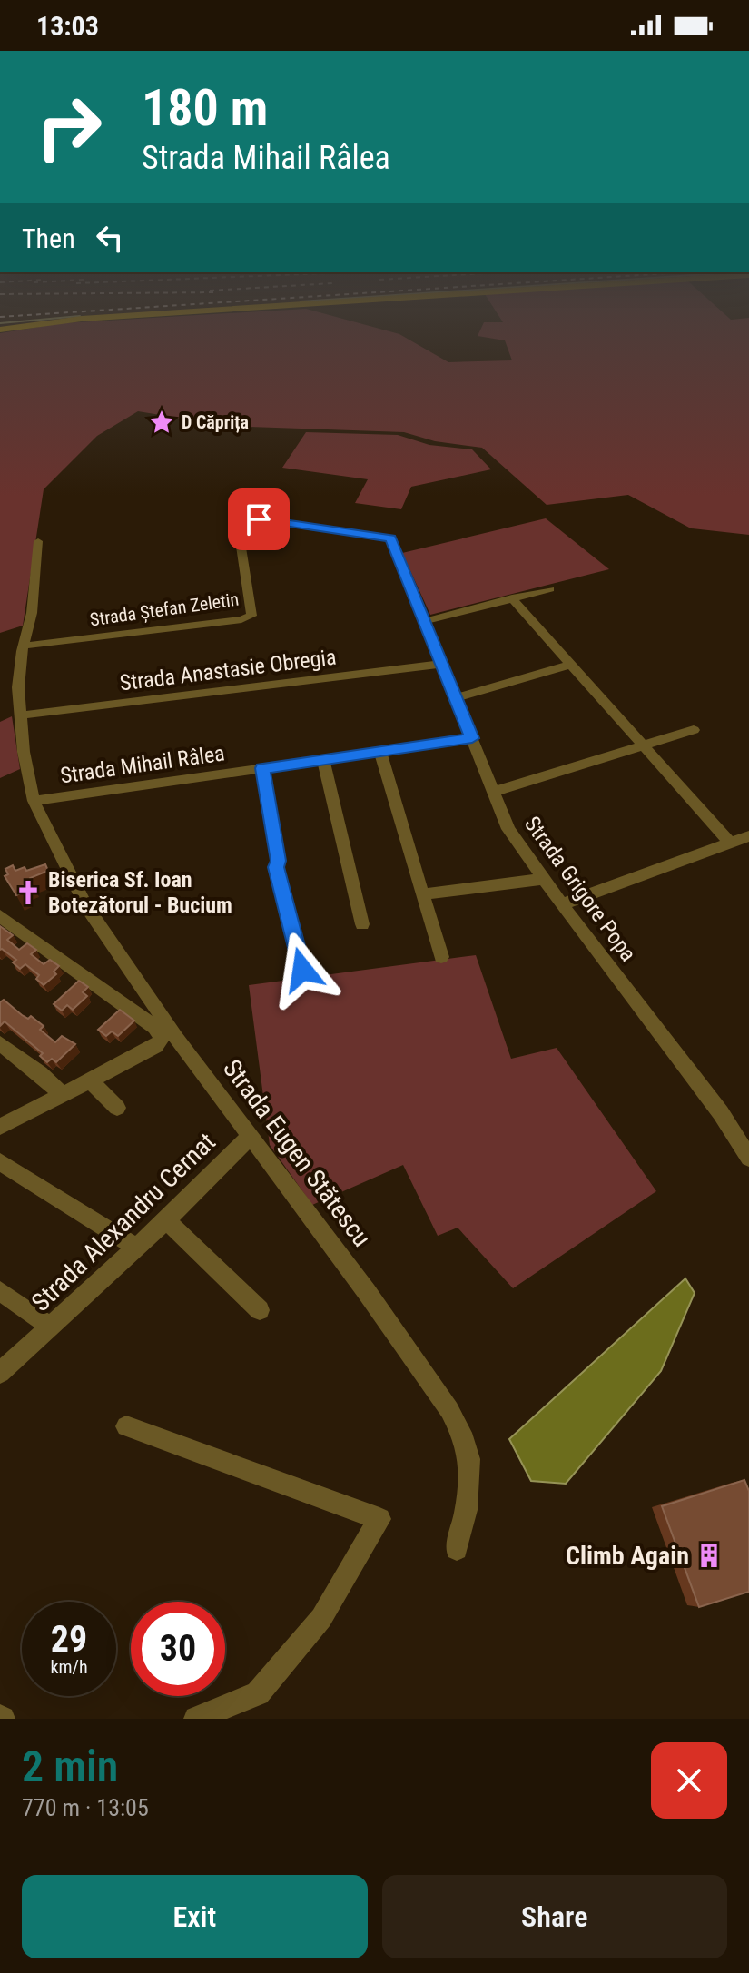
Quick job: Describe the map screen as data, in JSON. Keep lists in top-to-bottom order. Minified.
{"streets":{"street":["Strada Ștefan Zeletin","Strada Anastasie Obregia","Strada Mihail Râlea","Strada Grigore Popa","Strada Eugen Stătescu","Strada Alexandru Cernat"]},"crossings":[["Strada Ștefan Zeletin","Strada Grigore Popa"],["Strada Ștefan Zeletin","Strada Eugen Stătescu"],["Strada Anastasie Obregia","Strada Grigore Popa"],["Strada Anastasie Obregia","Strada Eugen Stătescu"],["Strada Mihail Râlea","Strada Grigore Popa"],["Strada Mihail Râlea","Strada Eugen Stătescu"],["Strada Eugen Stătescu","Strada Alexandru Cernat"]],"places":{"place":["D Căprița"],"church":["Biserica Sf. Ioan Botezătorul - Bucium"],"building":["Climb Again"]},"page":{"status":"13:03","turn":["180 m","Strada Mihail Râlea"],"then":"Then","speed":"29 km/h","limit":"30","heading":["2 min","770 m · 13:05"],"buttons":["Exit","Share"]}}
